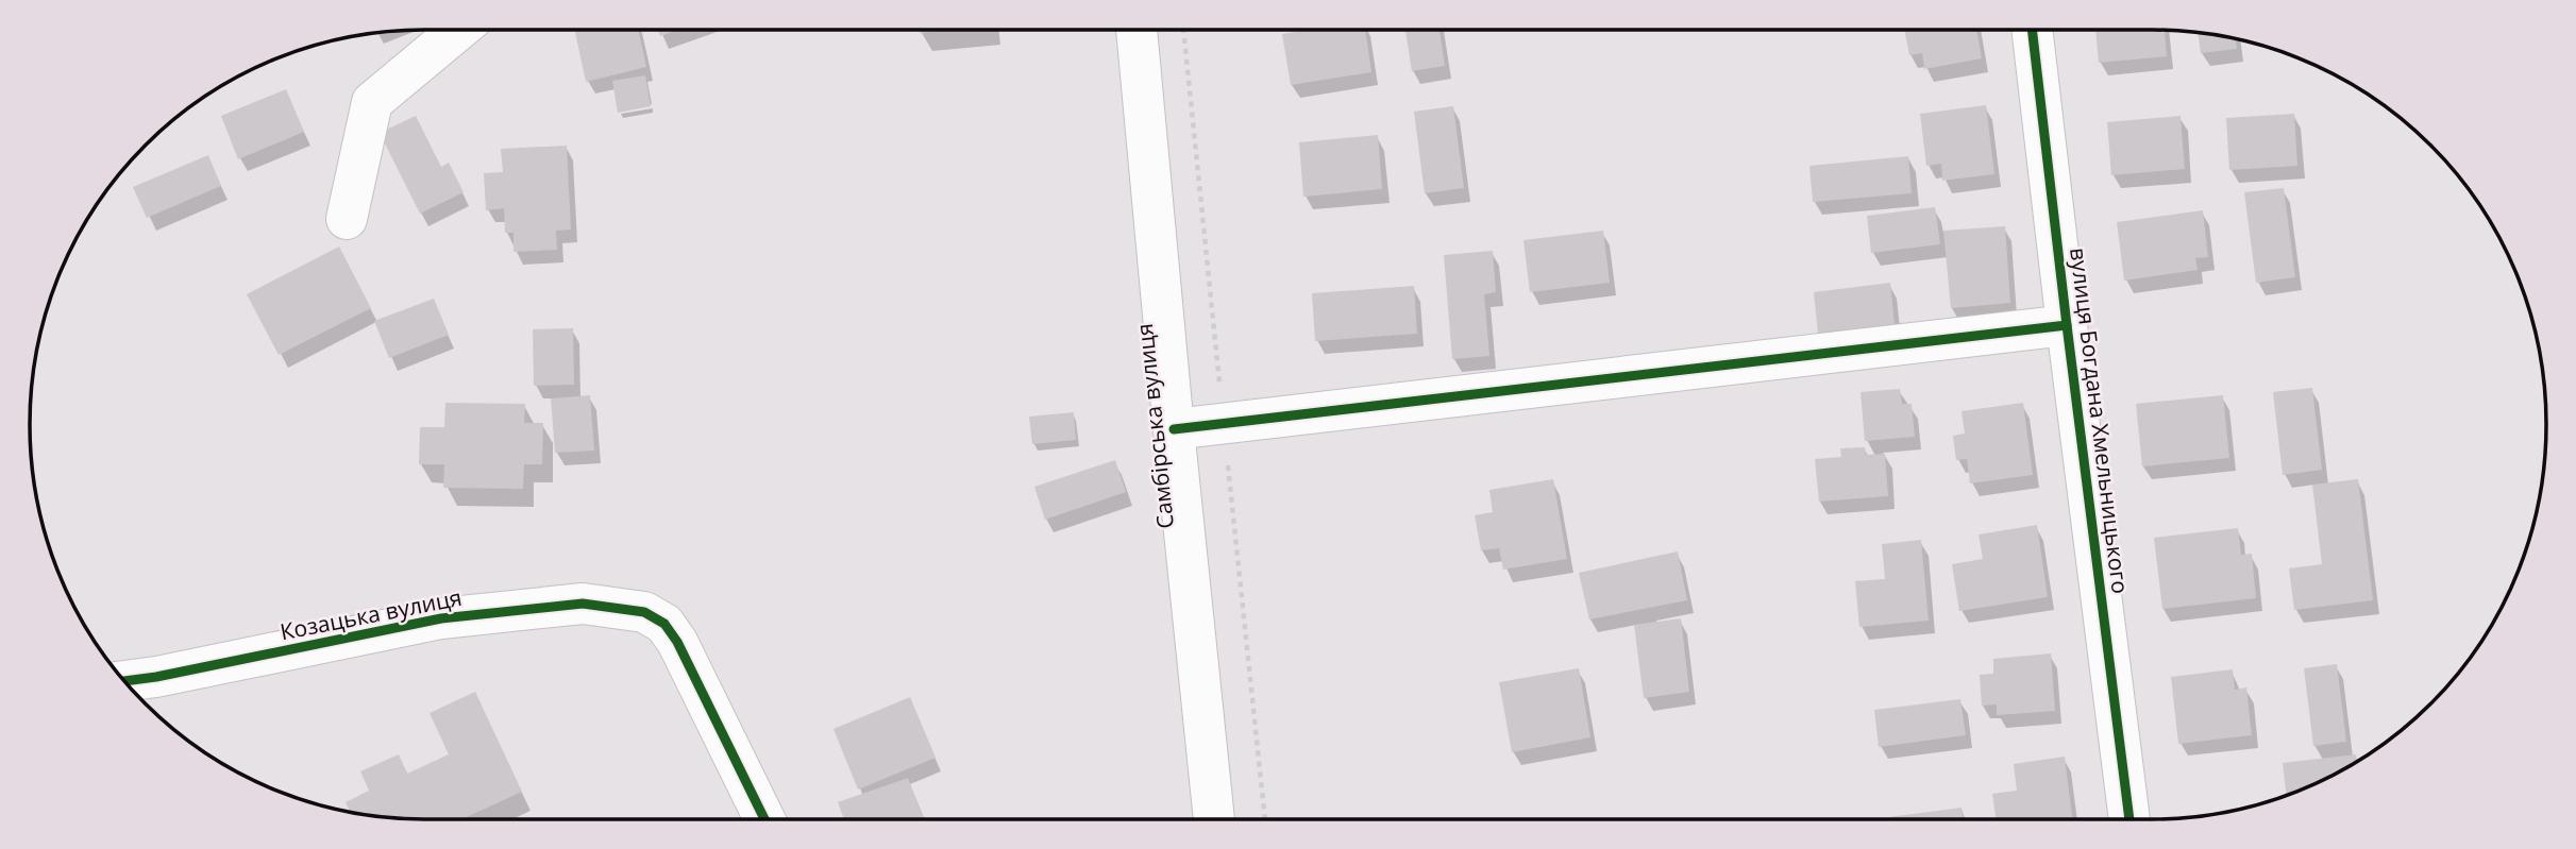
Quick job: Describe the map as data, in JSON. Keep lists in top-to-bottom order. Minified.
{"streets":{"street":["вулиця Богдана Хмельницького","Самбірська вулиця","Козацька вулиця"]}}
